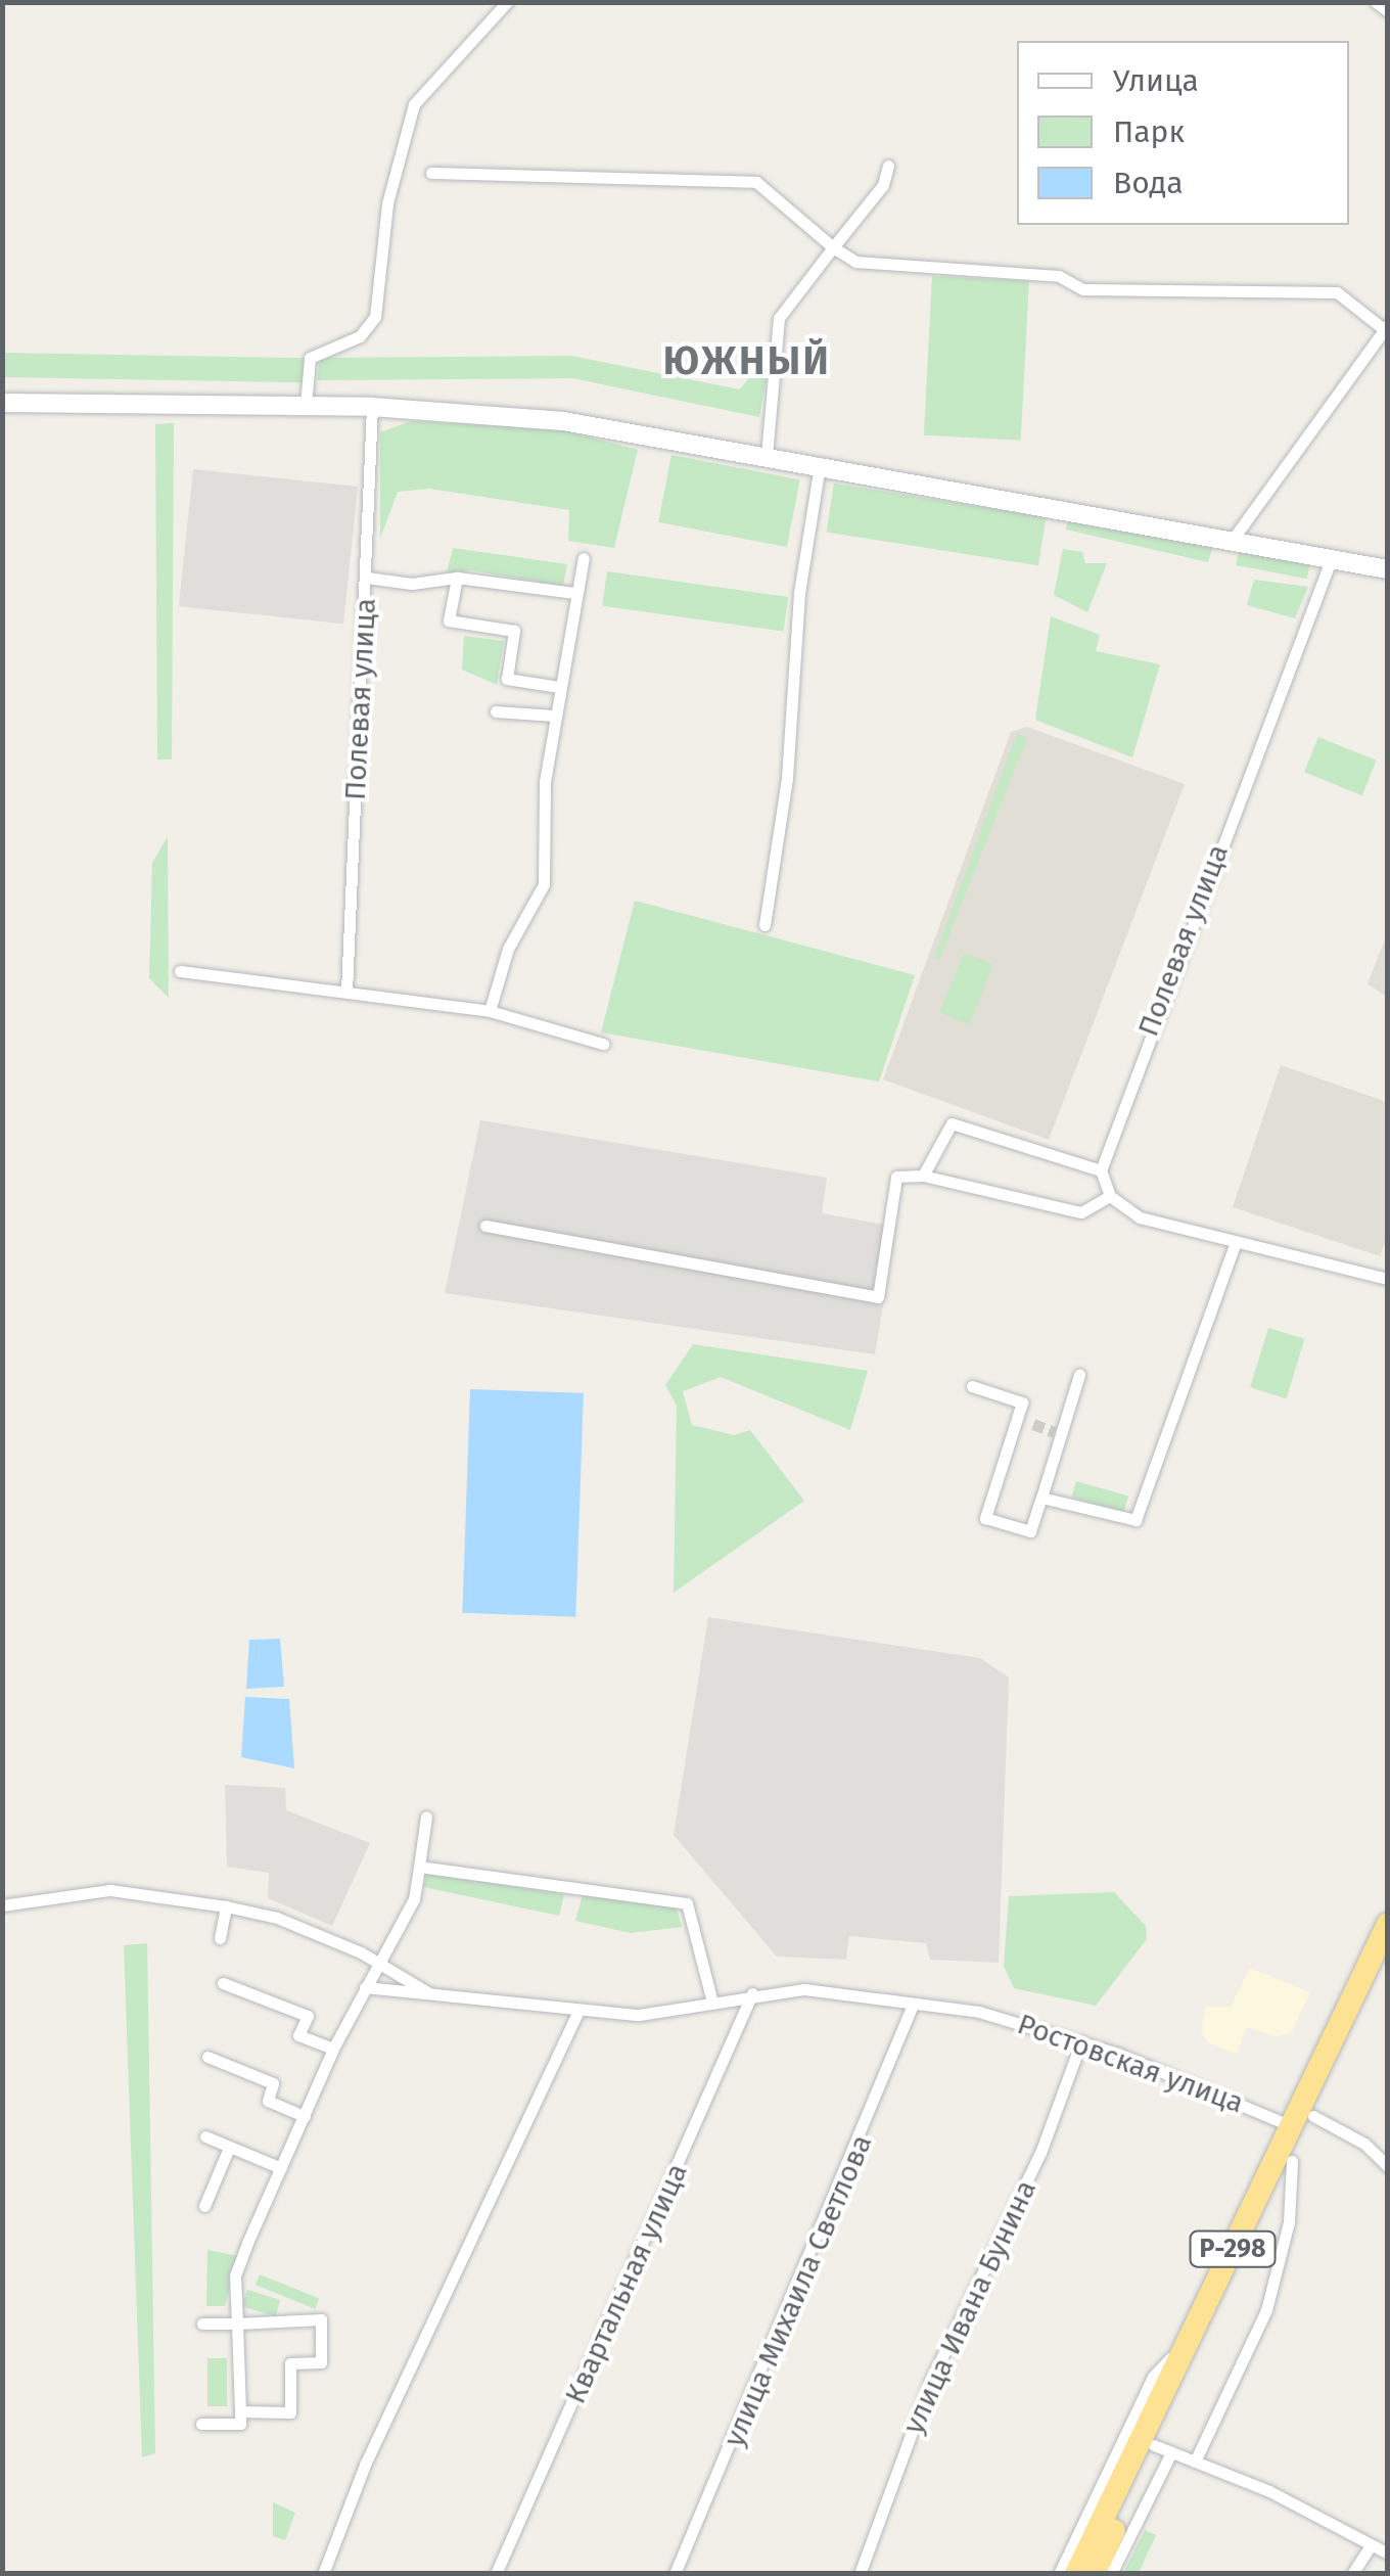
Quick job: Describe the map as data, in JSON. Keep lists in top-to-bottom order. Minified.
{"streets":{"highway":["Р-298"],"street":["Полевая улица","Ростовская улица","Квартальная улица","улица Михаила Светлова","улица Ивана Бунина"]},"crossings":[["Ростовская улица","Р-298"],["Ростовская улица","Квартальная улица"],["Ростовская улица","улица Михаила Светлова"],["Ростовская улица","улица Ивана Бунина"]],"districts":["ЮЖНЫЙ"],"legend":["Улица","Парк","Вода"]}
